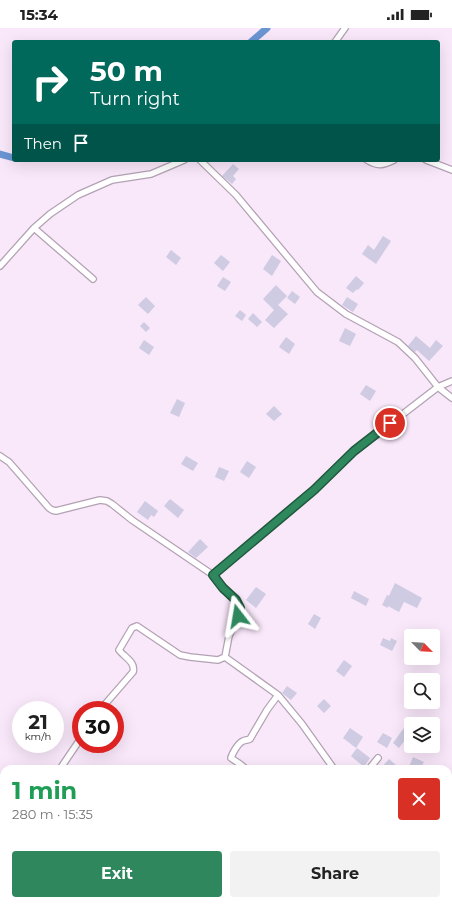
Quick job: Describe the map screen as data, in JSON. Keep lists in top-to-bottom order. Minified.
{"north":"bottom right","page":{"status":"15:34","turn":["50 m","Turn right"],"then":"Then","speed":"21 km/h","limit":"30","heading":["1 min","280 m · 15:35"],"buttons":["Exit","Share"]}}
